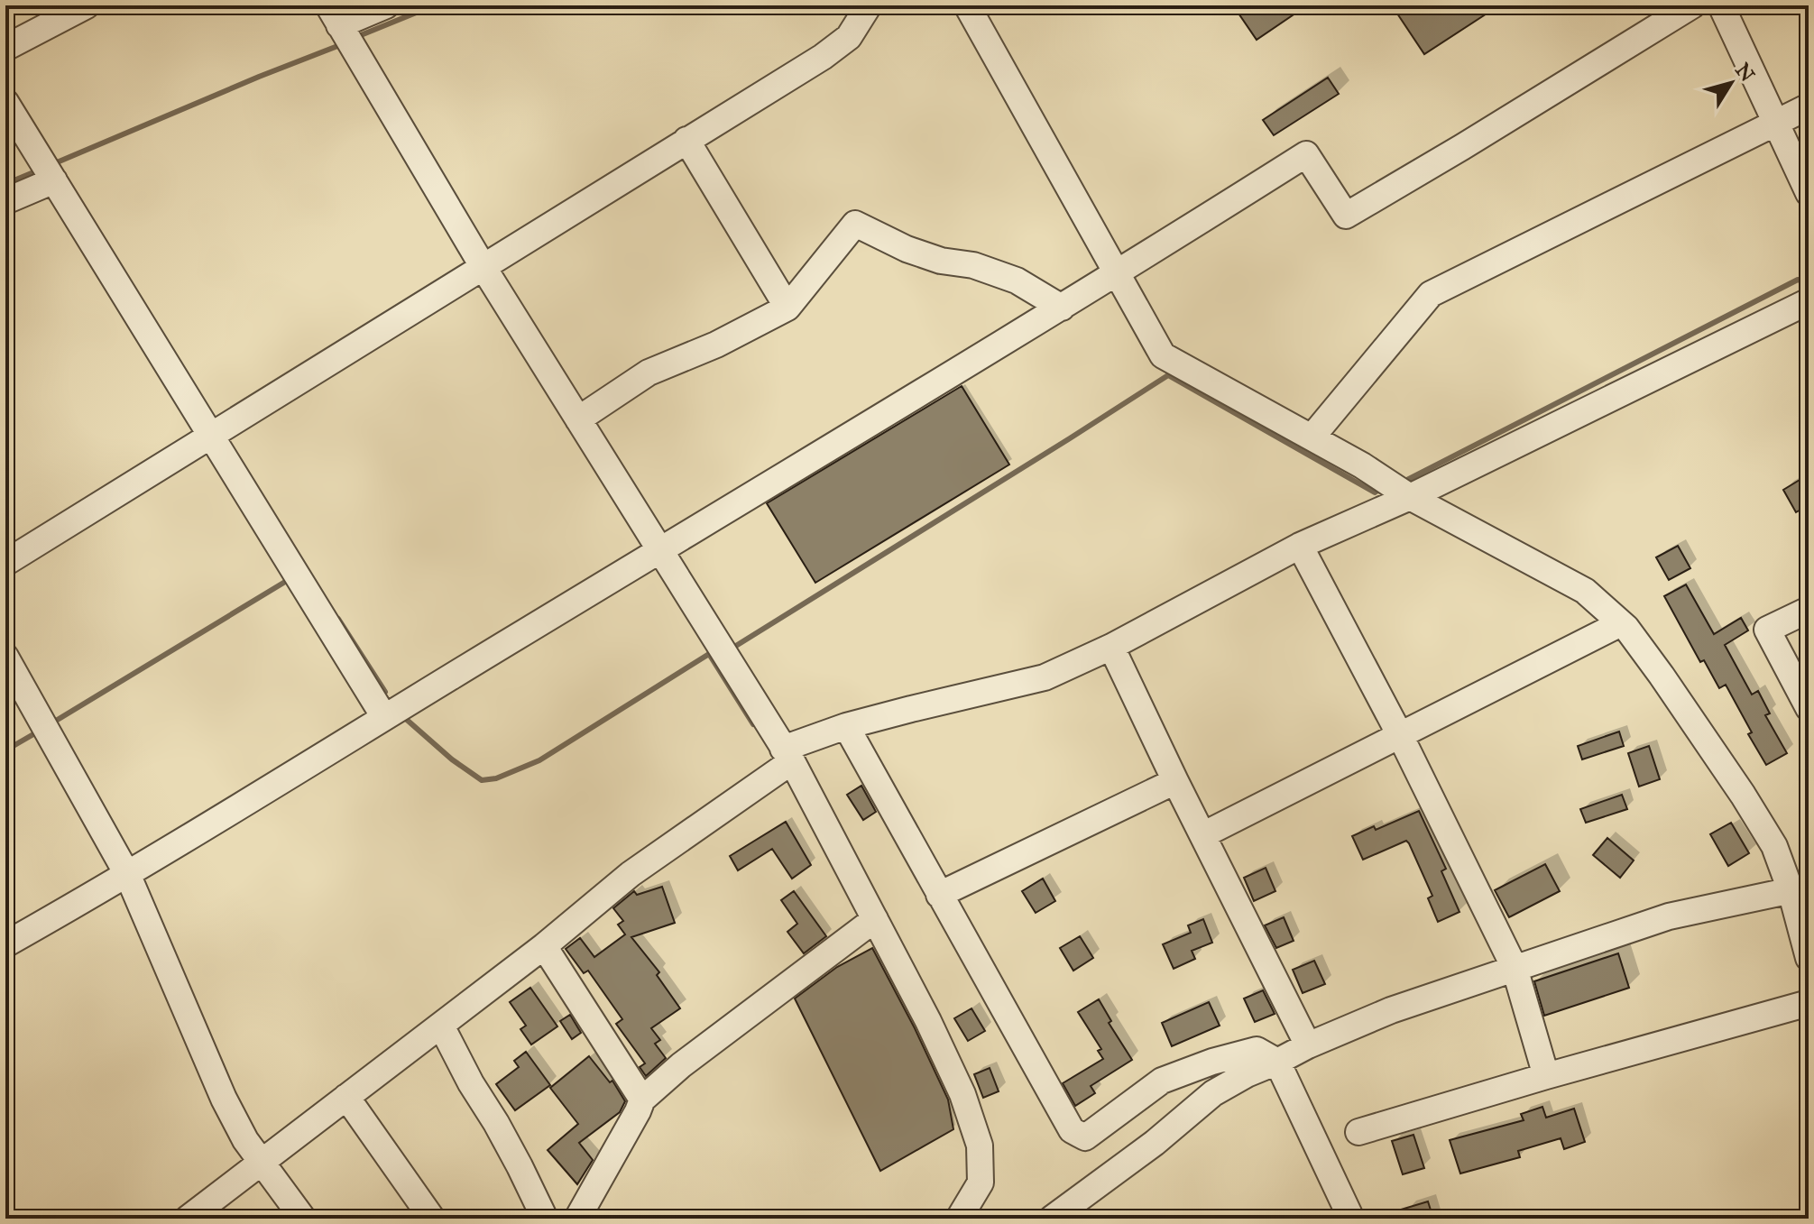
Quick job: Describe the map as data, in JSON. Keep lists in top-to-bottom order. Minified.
{"north":"top right"}
